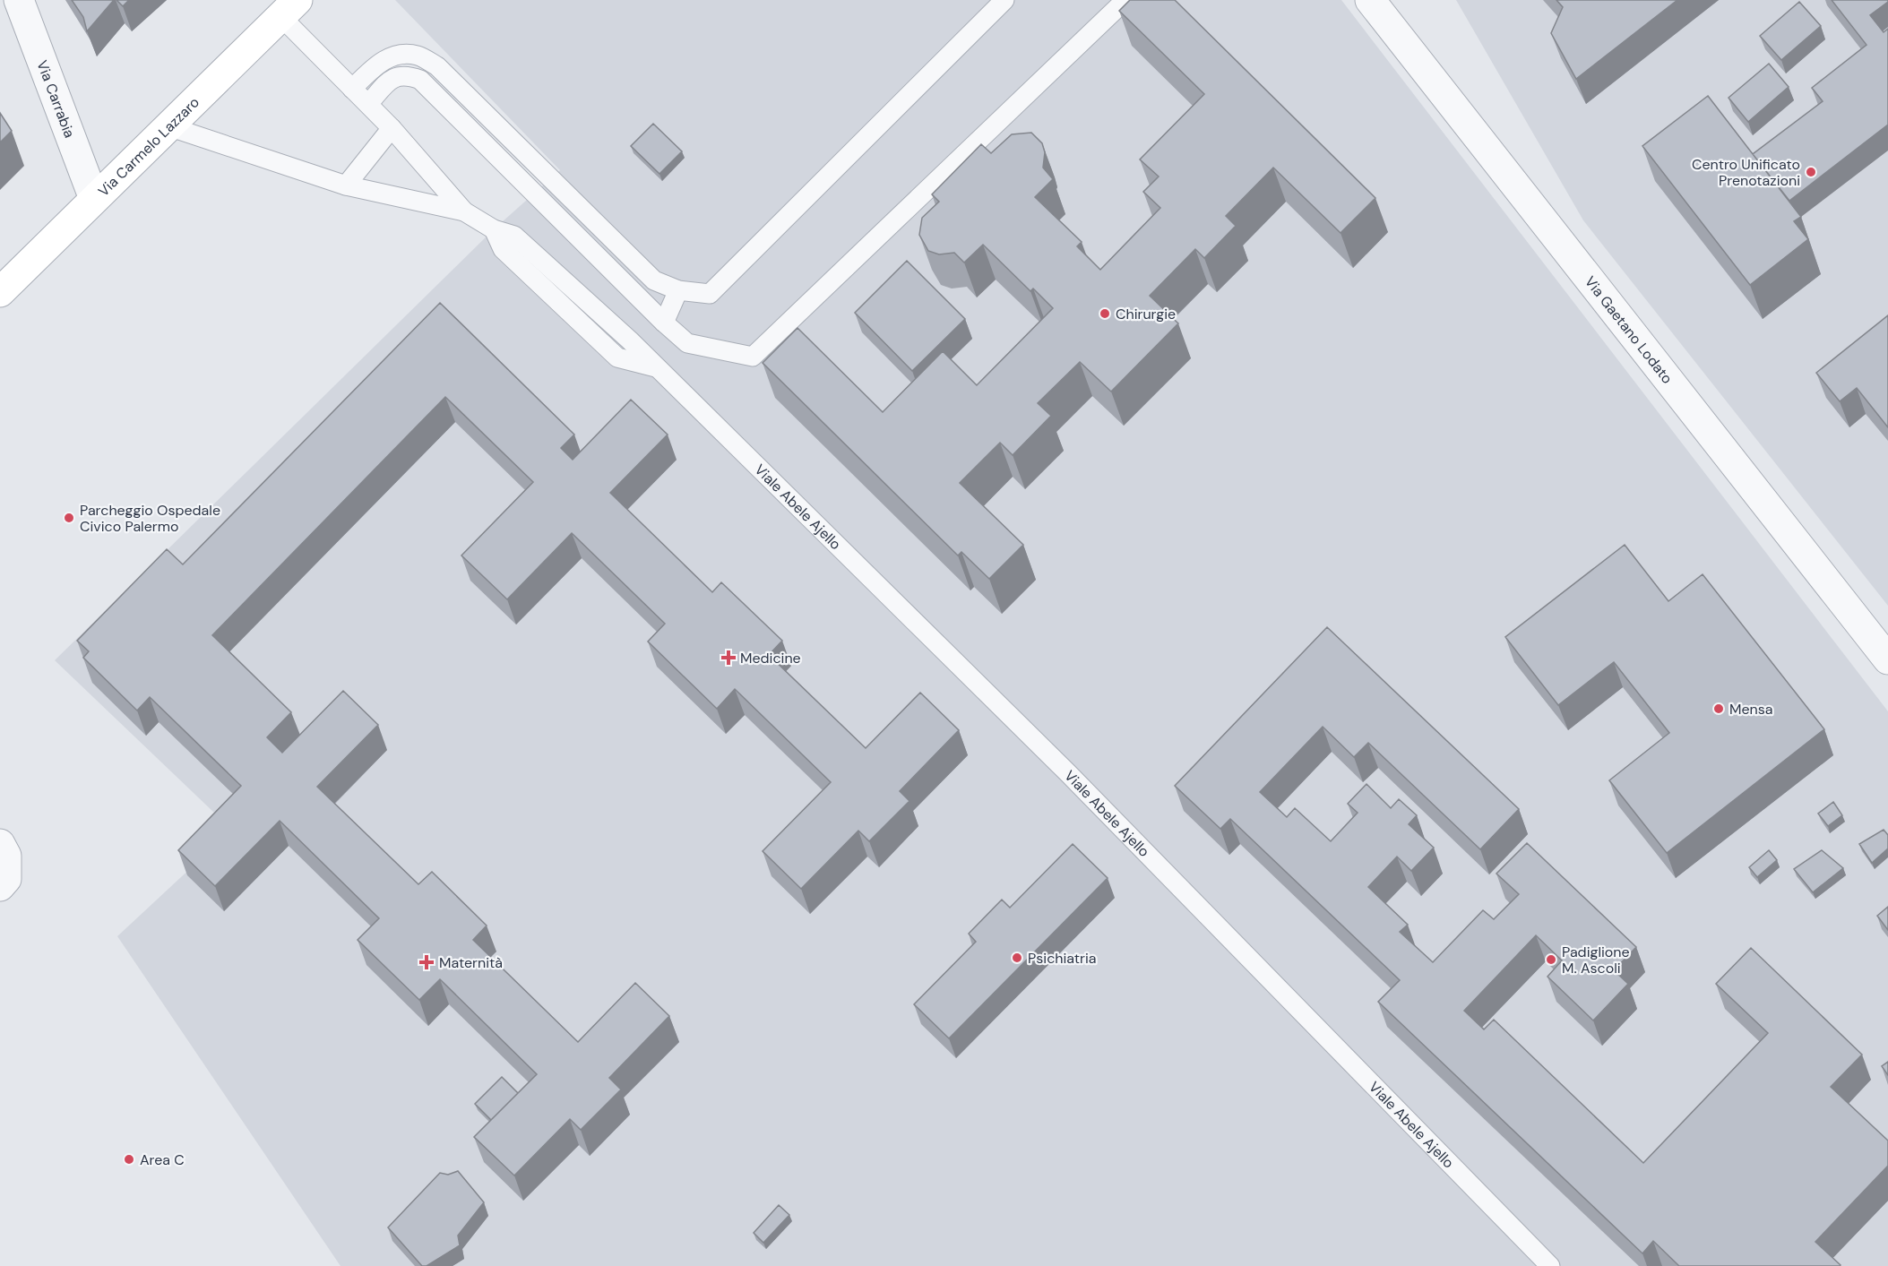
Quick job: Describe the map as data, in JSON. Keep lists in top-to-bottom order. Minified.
{"streets":{"street":["Via Carrabia","Via Carmelo Lazzaro","Via Gaetano Lodato"],"lane":["Viale Abele Ajello"]},"crossings":[["Via Carrabia","Via Carmelo Lazzaro"]],"places":{"other":["Centro Unificato Prenotazioni","Chirurgie","Parcheggio Ospedale Civico Palermo","Mensa","Psichiatria","Padiglione M. Ascoli","Area C"],"health":["Medicine","Maternità"]}}
